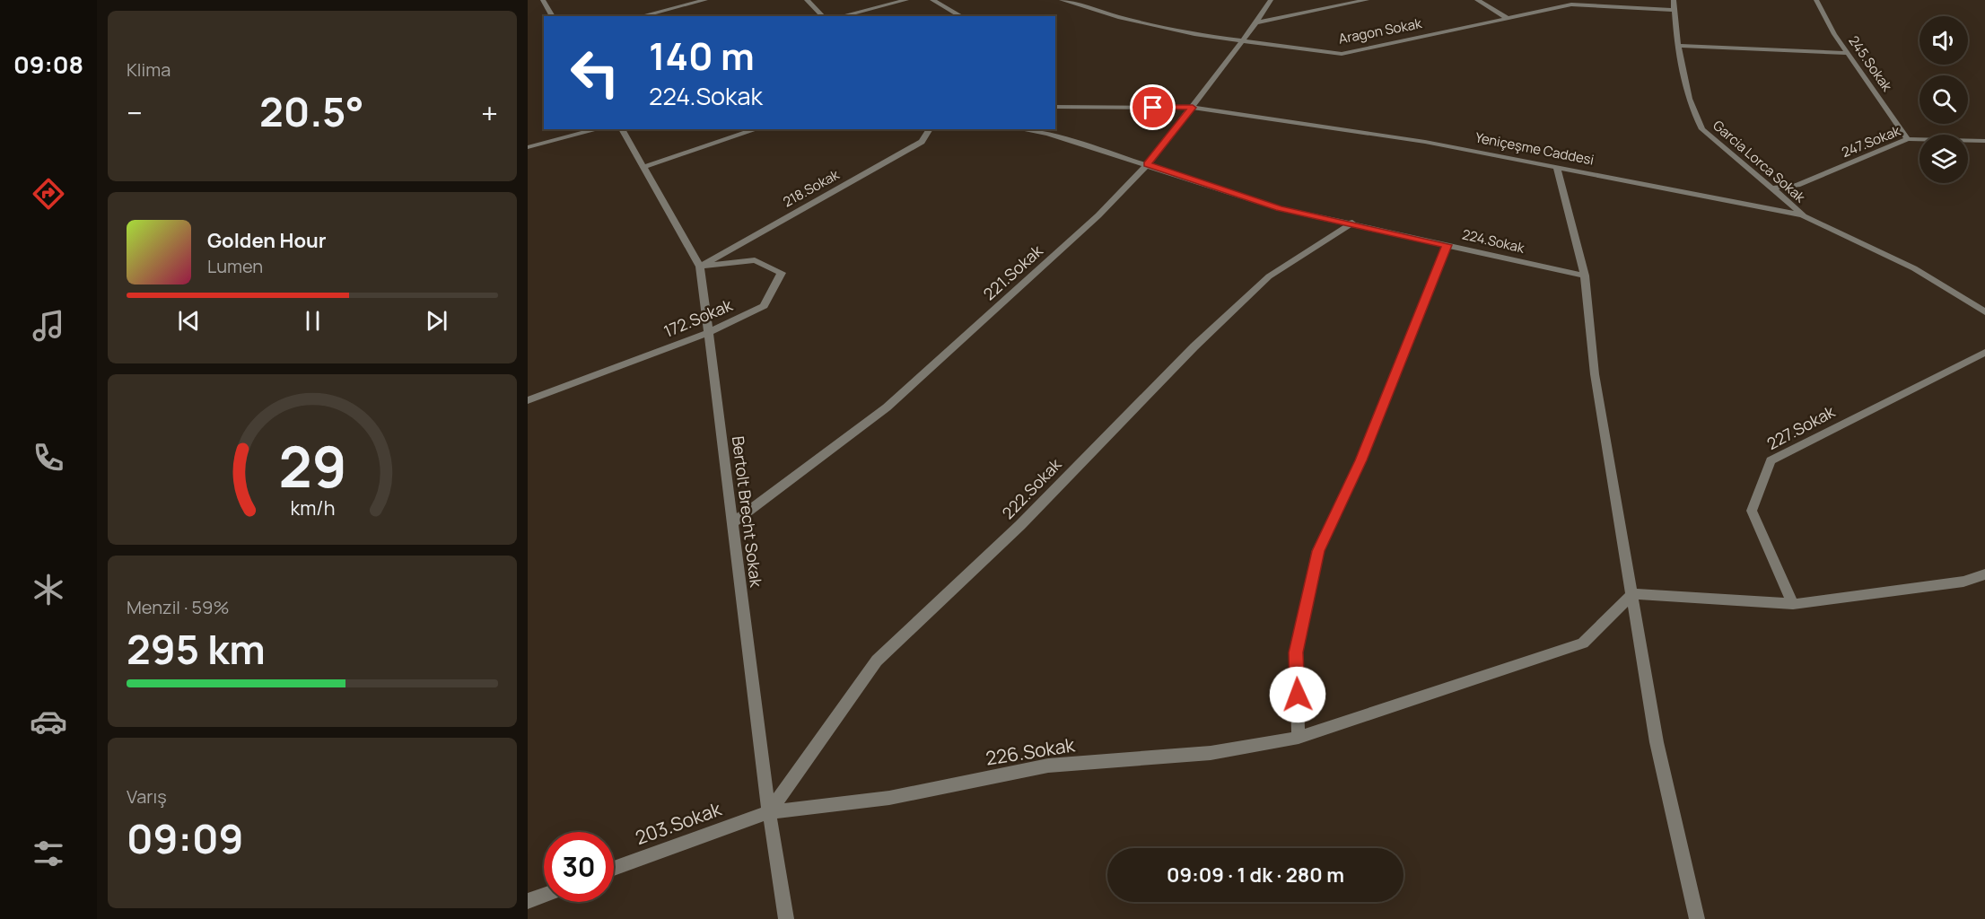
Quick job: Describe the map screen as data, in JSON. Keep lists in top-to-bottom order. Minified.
{"streets":{"street":["Aragon Sokak","245.Sokak","247.Sokak","Yeniçeşme Caddesi","Garcia Lorca Sokak","218.Sokak","224.Sokak","221.Sokak","172.Sokak","227.Sokak","222.Sokak","Bertolt Brecht Sokak","226.Sokak","203.Sokak"]},"crossings":[["Aragon Sokak","Garcia Lorca Sokak"],["Aragon Sokak","221.Sokak"],["245.Sokak","247.Sokak"],["247.Sokak","Garcia Lorca Sokak"],["Yeniçeşme Caddesi","Garcia Lorca Sokak"],["Yeniçeşme Caddesi","221.Sokak"],["218.Sokak","172.Sokak"],["218.Sokak","Bertolt Brecht Sokak"],["224.Sokak","221.Sokak"],["224.Sokak","222.Sokak"],["221.Sokak","Bertolt Brecht Sokak"],["172.Sokak","Bertolt Brecht Sokak"],["222.Sokak","Bertolt Brecht Sokak"],["222.Sokak","226.Sokak"],["222.Sokak","203.Sokak"],["Bertolt Brecht Sokak","226.Sokak"],["Bertolt Brecht Sokak","203.Sokak"],["226.Sokak","203.Sokak"]],"page":{"tabs":"09:08","tile":["Klima",["Menzil · 59%","295 km"],["Varış","09:09"]],"turn":["140 m","224.Sokak"],"heat":["−","20.5°","+"],"song":["Golden Hour","Lumen"],"limit":"30","trip":"09:09 · 1 dk · 280 m","gauge":["29","km/h"]}}
